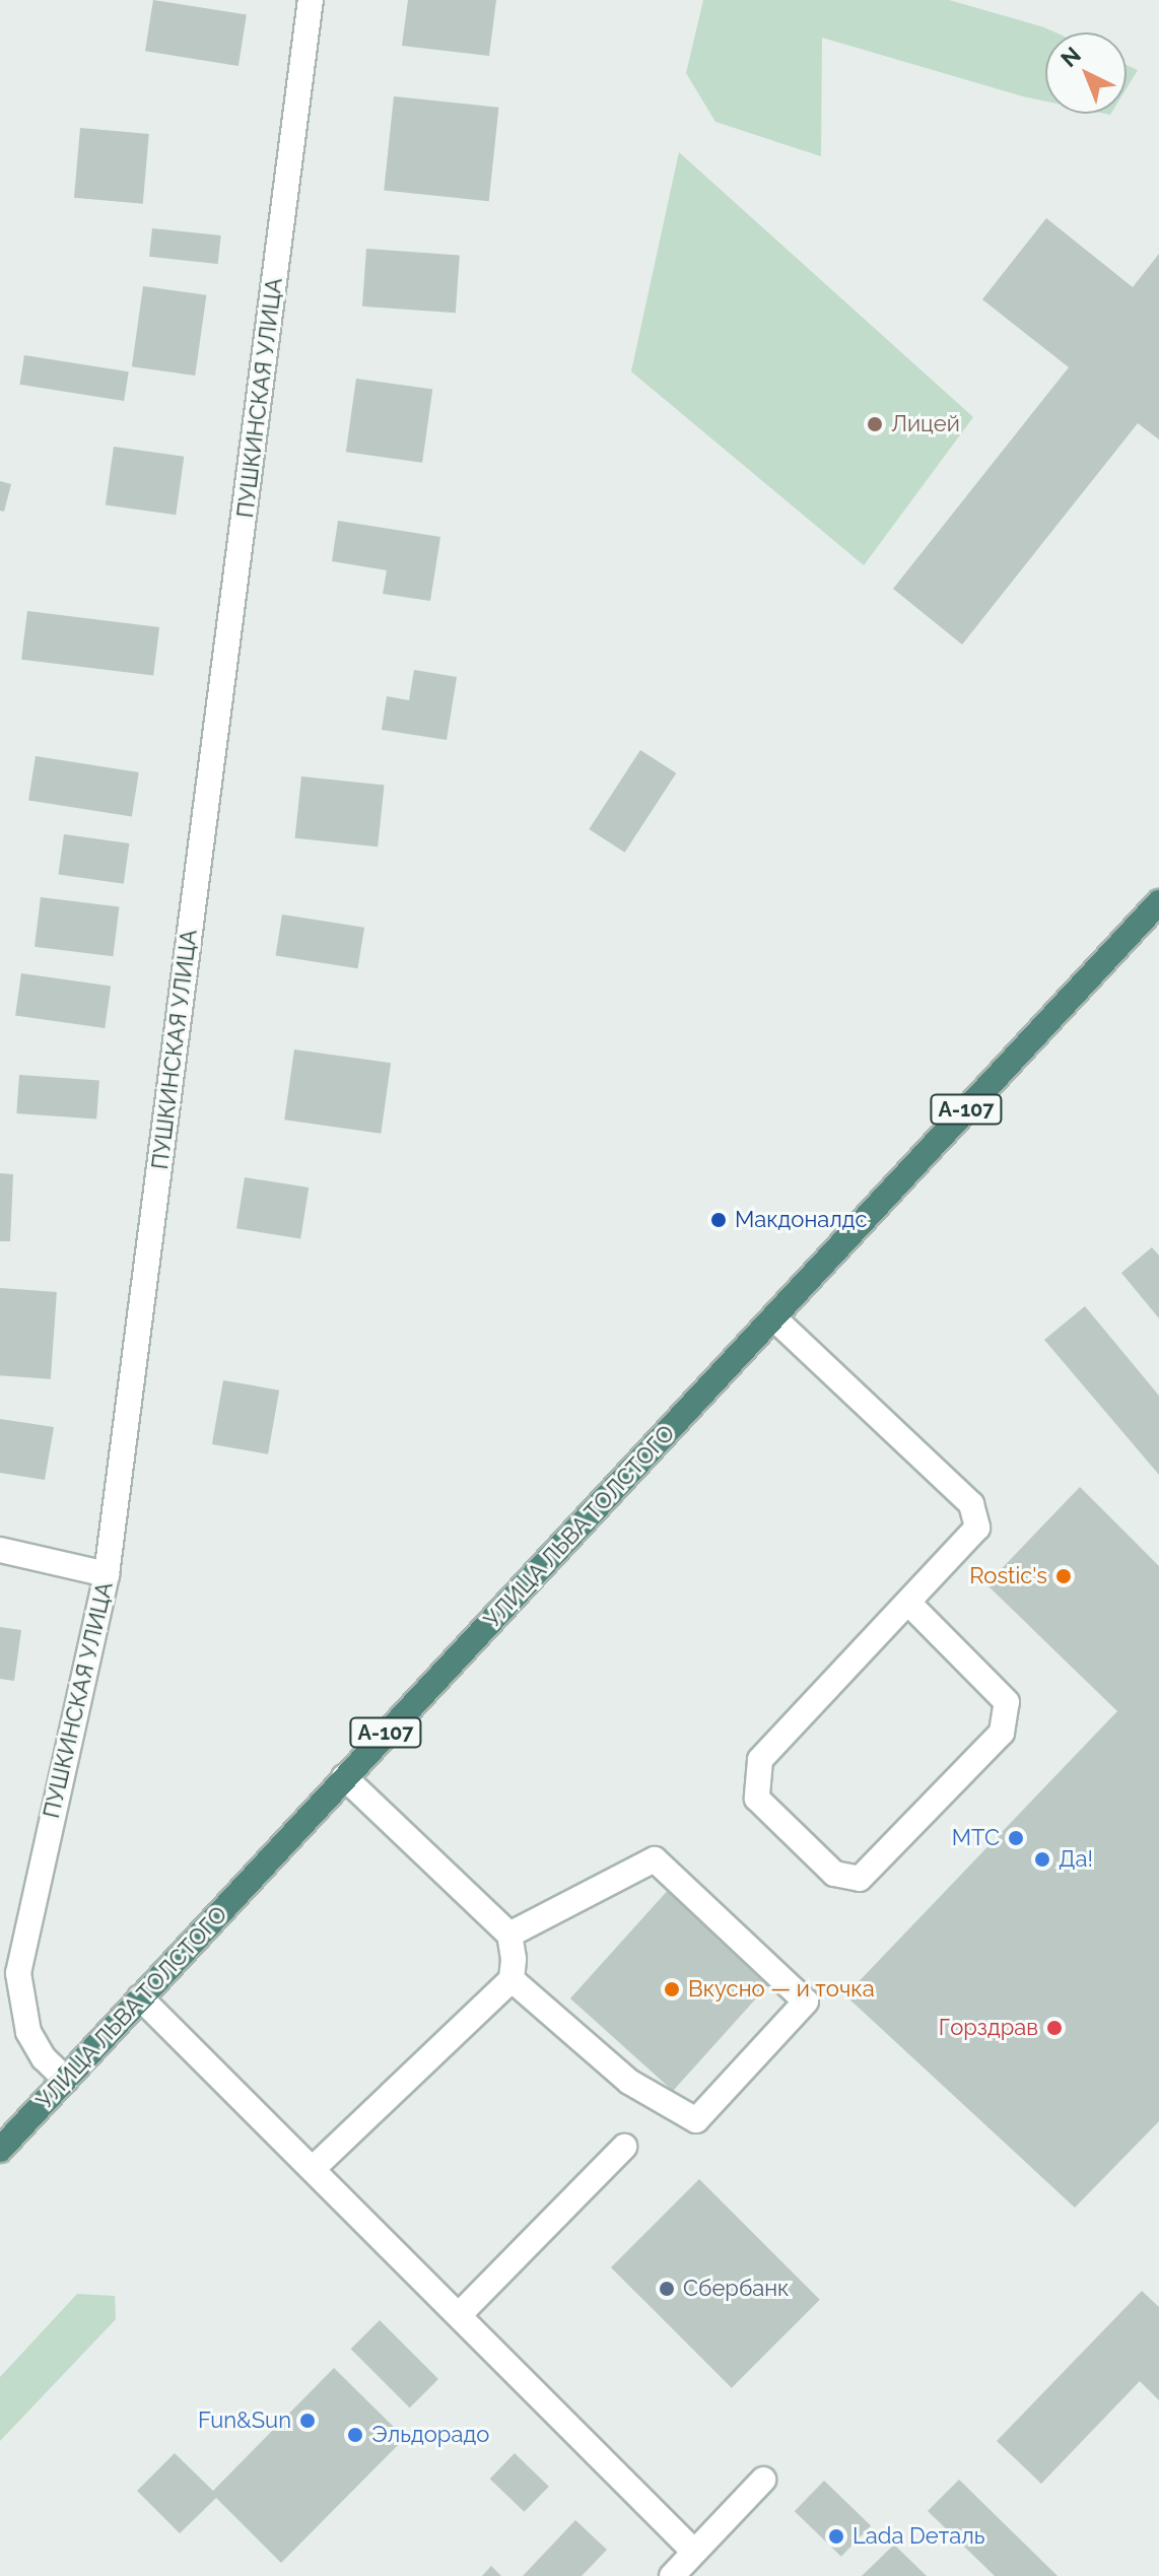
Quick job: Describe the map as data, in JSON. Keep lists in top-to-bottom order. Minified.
{"streets":{"highway":["А-107","УЛИЦА ЛЬВА ТОЛСТОГО"],"street":["ПУШКИНСКАЯ УЛИЦА"]},"crossings":[["ПУШКИНСКАЯ УЛИЦА","УЛИЦА ЛЬВА ТОЛСТОГО"]],"places":["Лицей","Макдоналдс","Rostic's","МТС","Да!","Вкусно — и точка","Горздрав","Сбербанк","Fun&Sun","Эльдорадо","Lada Dеталь"],"north":"top left"}
